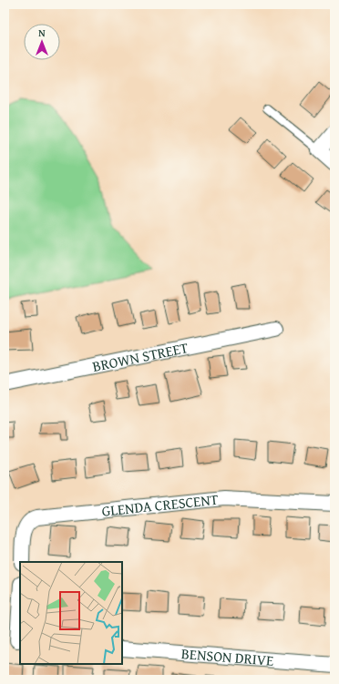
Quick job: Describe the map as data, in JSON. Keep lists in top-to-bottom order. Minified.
{"streets":{"street":["BROWN STREET","GLENDA CRESCENT","BENSON DRIVE"]},"north":"top"}
